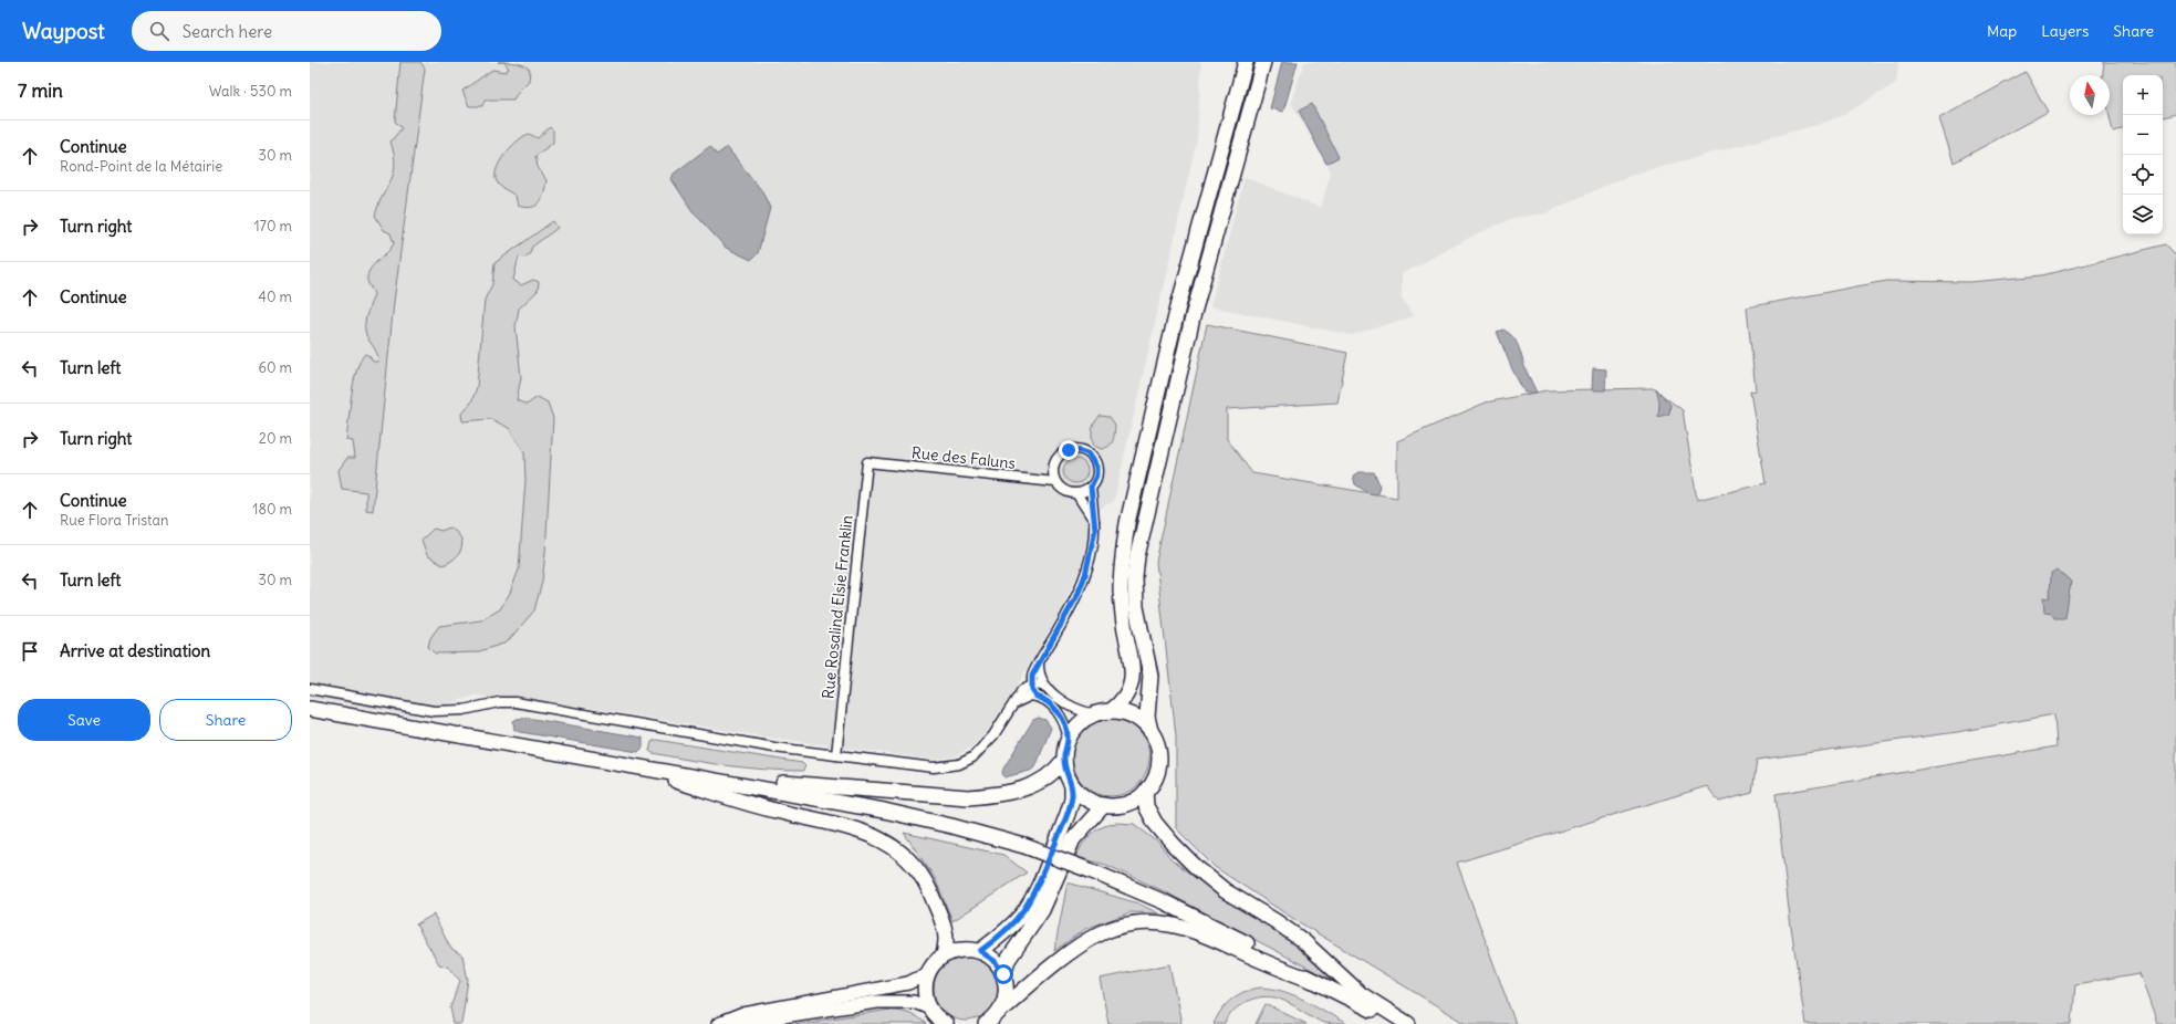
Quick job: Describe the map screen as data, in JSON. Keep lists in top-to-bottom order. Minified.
{"streets":{"street":["Rue des Faluns","Rue Rosalind Elsie Franklin"]},"crossings":[["Rue des Faluns","Rue Rosalind Elsie Franklin"]],"north":"top","page":{"header":"Waypost","search":"Search here","nav":["Map","Layers","Share"],"heading":["7 min","Walk · 530 m"],"map_buttons":["+","−"],"list":[["Continue","Rond-Point de la Métairie","30 m"],["Turn right","170 m"],["Continue","40 m"],["Turn left","60 m"],["Turn right","20 m"],["Continue","Rue Flora Tristan","180 m"],["Turn left","30 m"],"Arrive at destination"],"buttons":["Save","Share"]}}
